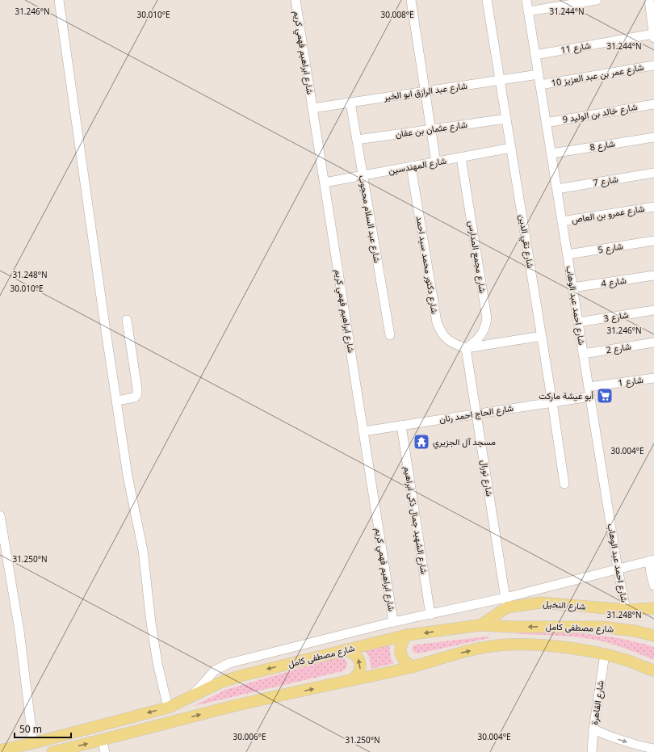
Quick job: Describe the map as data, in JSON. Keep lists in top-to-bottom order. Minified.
{"streets":{"main road":["شارع النخيل","شارع مصطفى كامل"],"street":["شارع 11","شارع ابراهيم فهمي كريم","شارع عمر بن عبد العزيز 10","شارع عبد الرازق ابو الخير","شارع خالد بن الوليد 9","شارع عثمان بن عفان","شارع 8","شارع المهندسين","شارع 7","شارع عمرو بن العاص","شارع عبد السلام محجوب","شارع تقي الدين","شارع 5","شارع مجمع المدارس","شارع دكتور محمد سيد احمد","شارع 4","شارع احمد عبد الوهاب","شارع 3","شارع 2","شارع 1","شارع الحاج احمد رنان","شارع نورال","شارع الشهيد جمال ذكى ابراهيم","شارع القاهرة"]},"crossings":[["شارع 11","شارع احمد عبد الوهاب"],["شارع ابراهيم فهمي كريم","شارع عبد الرازق ابو الخير"],["شارع ابراهيم فهمي كريم","شارع المهندسين"],["شارع ابراهيم فهمي كريم","شارع الحاج احمد رنان"],["شارع عمر بن عبد العزيز 10","شارع احمد عبد الوهاب"],["شارع عبد الرازق ابو الخير","شارع عبد السلام محجوب"],["شارع عبد الرازق ابو الخير","شارع تقي الدين"],["شارع عبد الرازق ابو الخير","شارع احمد عبد الوهاب"],["شارع خالد بن الوليد 9","شارع احمد عبد الوهاب"],["شارع عثمان بن عفان","شارع عبد السلام محجوب"],["شارع عثمان بن عفان","شارع تقي الدين"],["شارع 8","شارع احمد عبد الوهاب"],["شارع المهندسين","شارع عبد السلام محجوب"],["شارع المهندسين","شارع تقي الدين"],["شارع المهندسين","شارع مجمع المدارس"],["شارع المهندسين","شارع دكتور محمد سيد احمد"],["شارع 7","شارع احمد عبد الوهاب"],["شارع عمرو بن العاص","شارع احمد عبد الوهاب"],["شارع تقي الدين","شارع الحاج احمد رنان"],["شارع 5","شارع احمد عبد الوهاب"],["شارع مجمع المدارس","شارع دكتور محمد سيد احمد"],["شارع مجمع المدارس","شارع نورال"],["شارع دكتور محمد سيد احمد","شارع نورال"],["شارع 4","شارع احمد عبد الوهاب"],["شارع احمد عبد الوهاب","شارع 3"],["شارع احمد عبد الوهاب","شارع 2"],["شارع احمد عبد الوهاب","شارع 1"],["شارع احمد عبد الوهاب","شارع الحاج احمد رنان"],["شارع احمد عبد الوهاب","شارع النخيل"],["شارع الحاج احمد رنان","شارع نورال"],["شارع الحاج احمد رنان","شارع الشهيد جمال ذكى ابراهيم"],["شارع نورال","شارع النخيل"],["شارع النخيل","شارع مصطفى كامل"]],"places":{"supermarket":["أبو عيشة ماركت"],"temple":["مسجد آل الجزيري"]},"scale_bar":"50 m","coordinates":["31.244°N","31.246°N","30.010°E","30.008°E","31.248°N","30.004°E","31.250°N","30.006°E"]}
